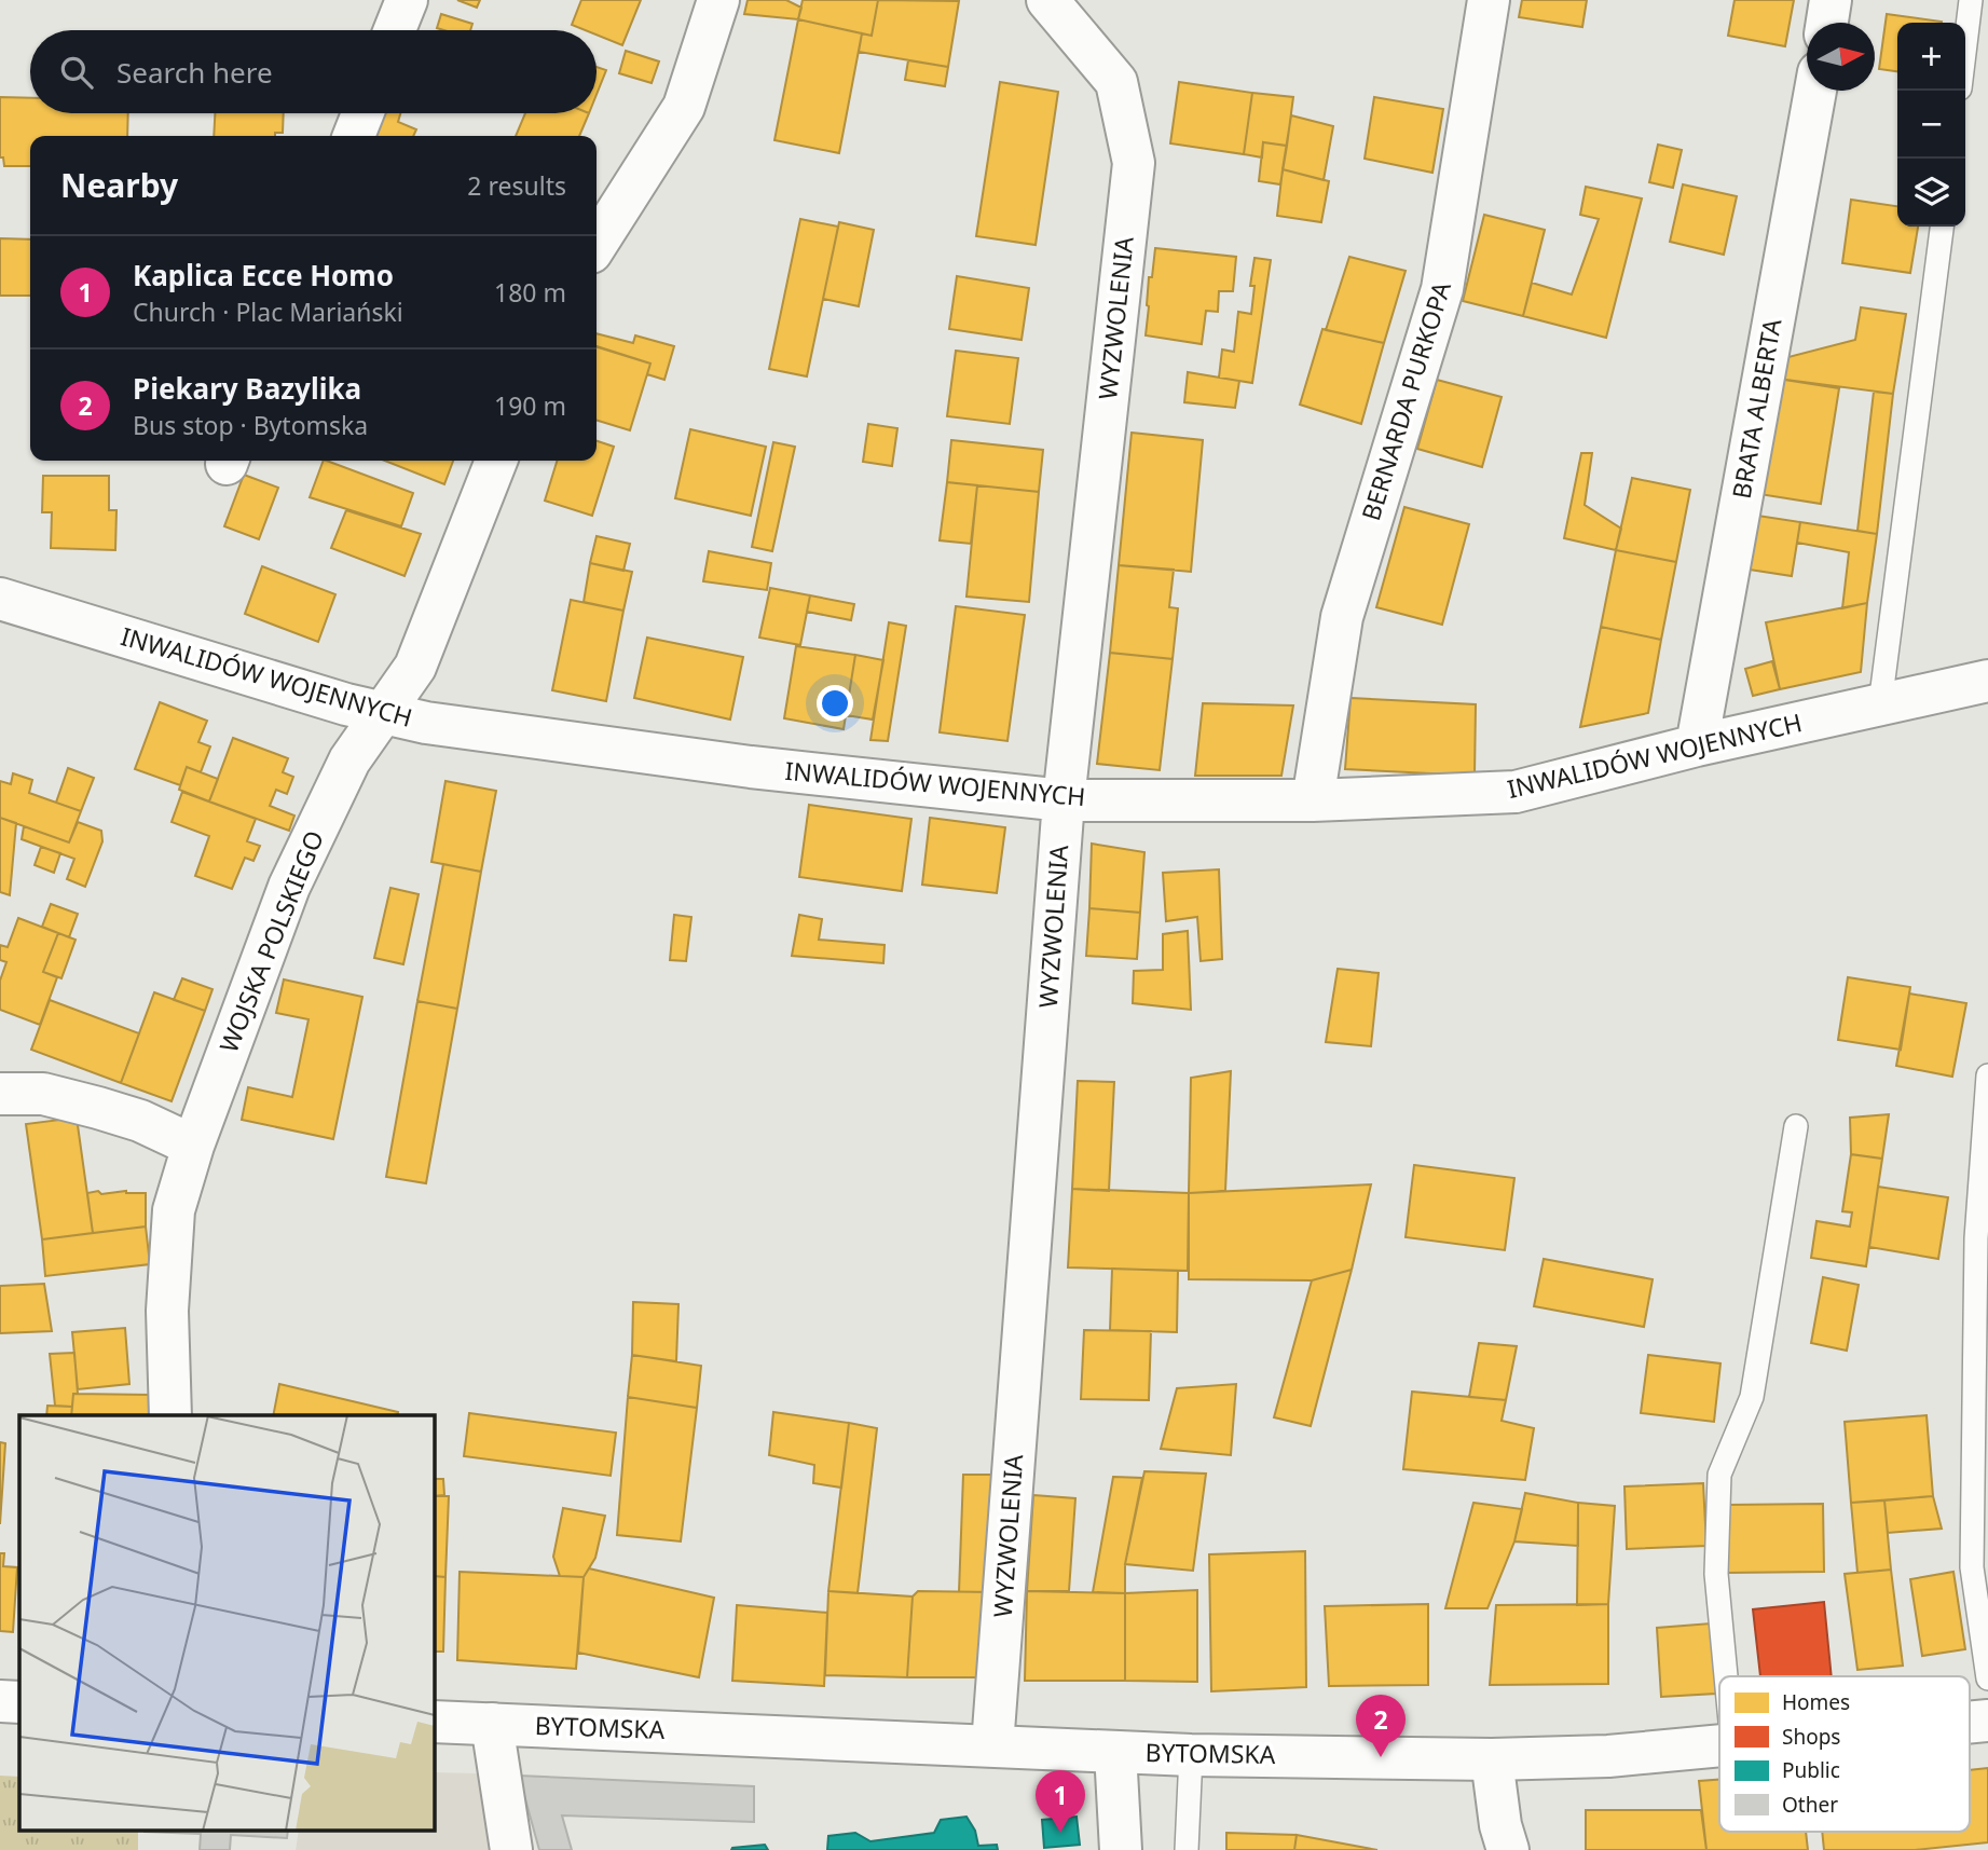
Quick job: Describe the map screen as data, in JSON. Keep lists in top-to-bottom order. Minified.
{"streets":{"street":["WYZWOLENIA","BERNARDA PURKOPA","BRATA ALBERTA","INWALIDÓW WOJENNYCH","WOJSKA POLSKIEGO","BYTOMSKA"]},"crossings":[["WYZWOLENIA","INWALIDÓW WOJENNYCH"],["WYZWOLENIA","BYTOMSKA"],["BERNARDA PURKOPA","INWALIDÓW WOJENNYCH"],["BRATA ALBERTA","INWALIDÓW WOJENNYCH"],["INWALIDÓW WOJENNYCH","WOJSKA POLSKIEGO"]],"legend":["Homes","Shops","Public","Other"],"north":"right","page":{"map_buttons":["+","−"],"search":"Search here","heading":["Nearby","2 results"],"list":[{"mark":"1","name":"Kaplica Ecce Homo","note":"Church · Plac Mariański","value":"180 m"},{"mark":"2","name":"Piekary Bazylika","note":"Bus stop · Bytomska","value":"190 m"}],"pins":["2","1"]}}
